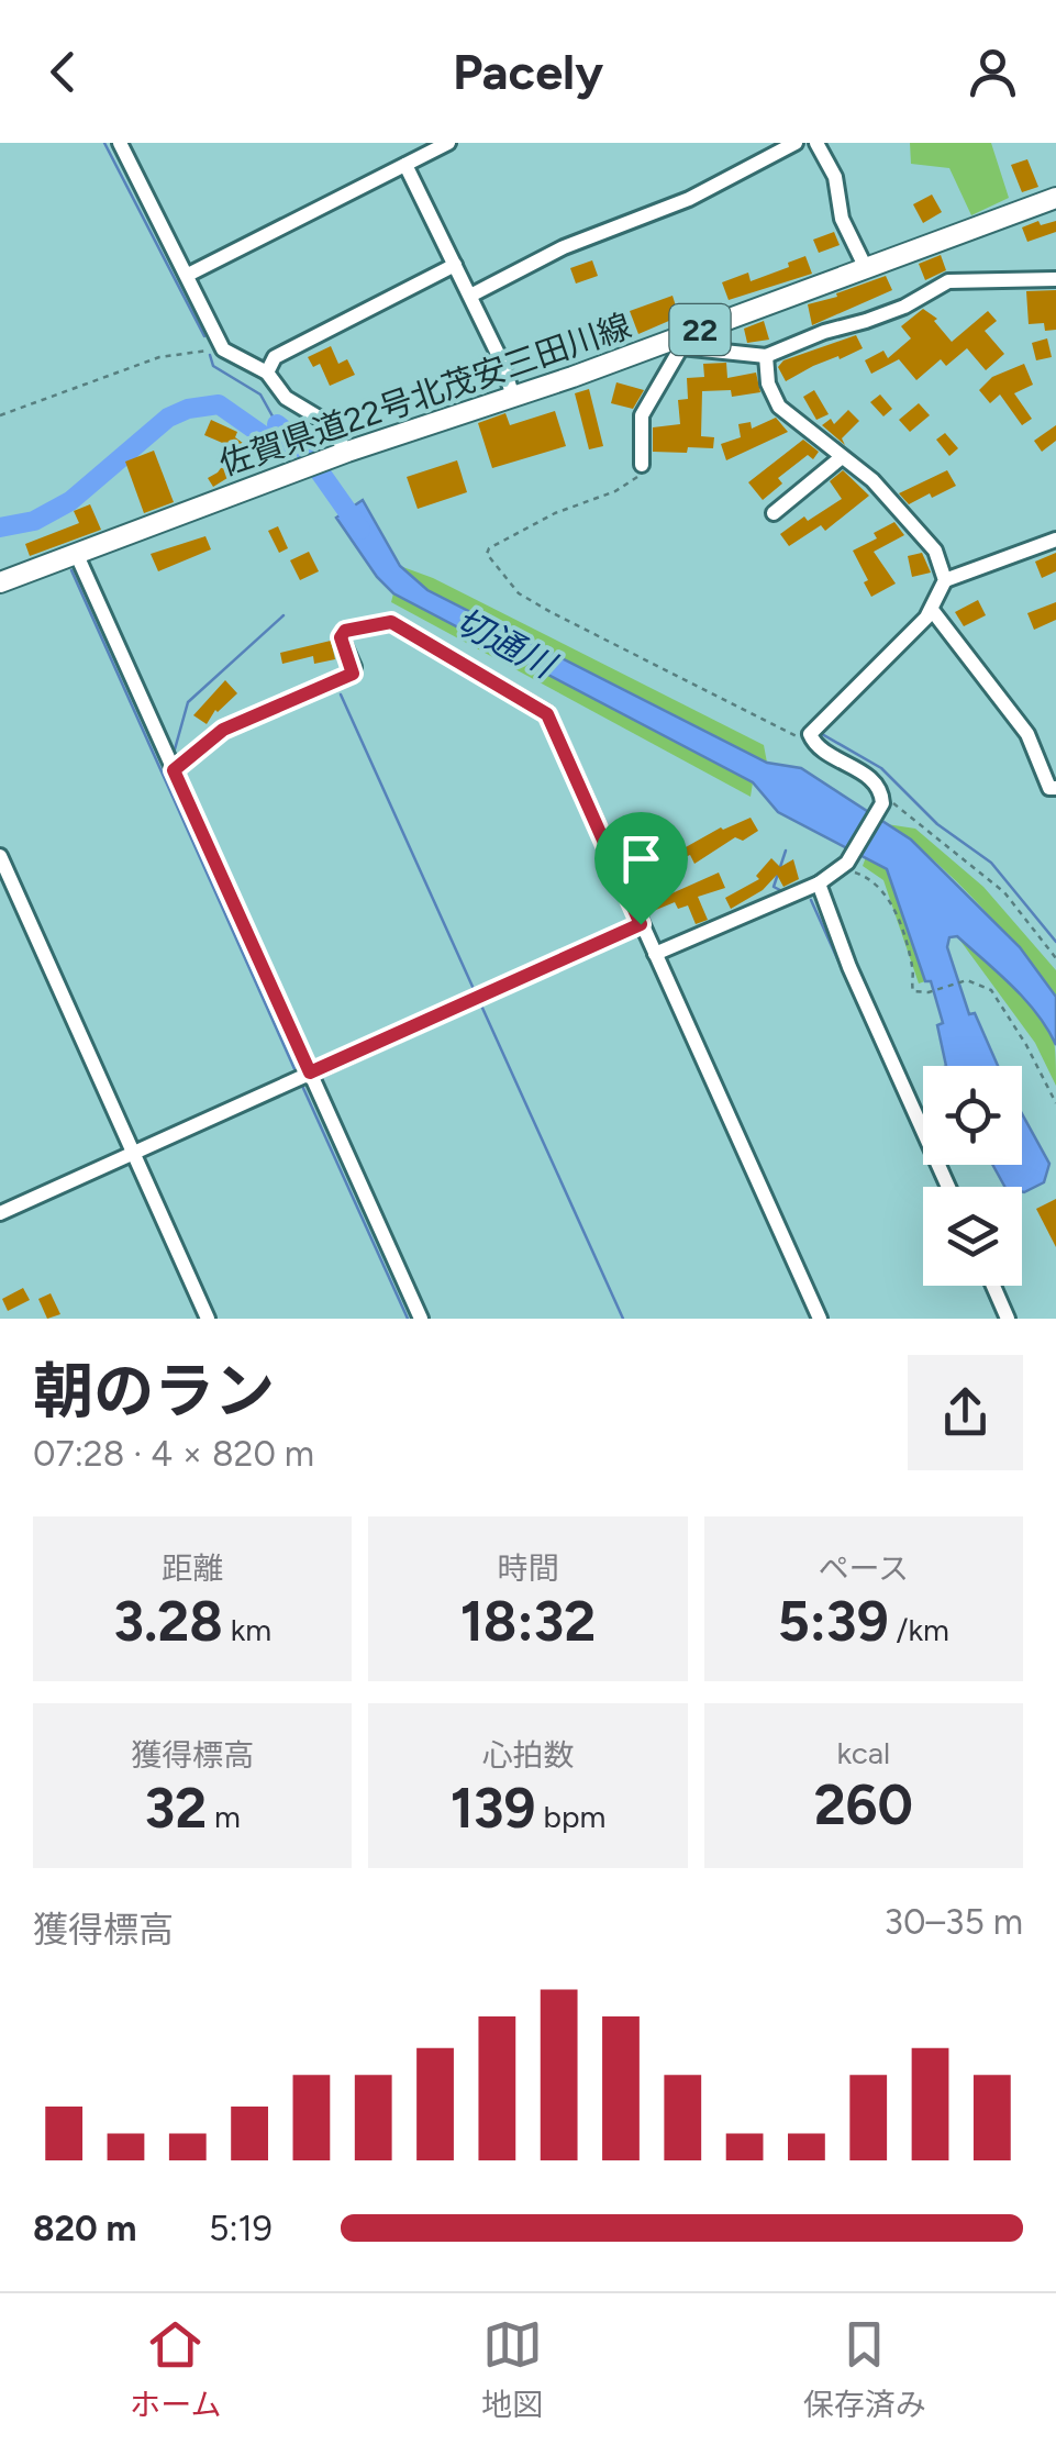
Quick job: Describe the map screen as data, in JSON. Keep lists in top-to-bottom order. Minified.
{"streets":{"main road":["22","佐賀県道22号北茂安三田川線"]},"water":["切通川"],"page":{"header":"Pacely","heading":["朝のラン","07:28 · 4 × 820 m"],"stats":[["距離","3.28 km"],["時間","18:32"],["ペース","5:39 /km"],["獲得標高","32 m"],["心拍数","139 bpm"],["kcal","260"]],"chart":["獲得標高","30–35 m"],"list":[{"name":"820 m","note":"5:19"}],"tabs":["ホーム","地図","保存済み"]}}
